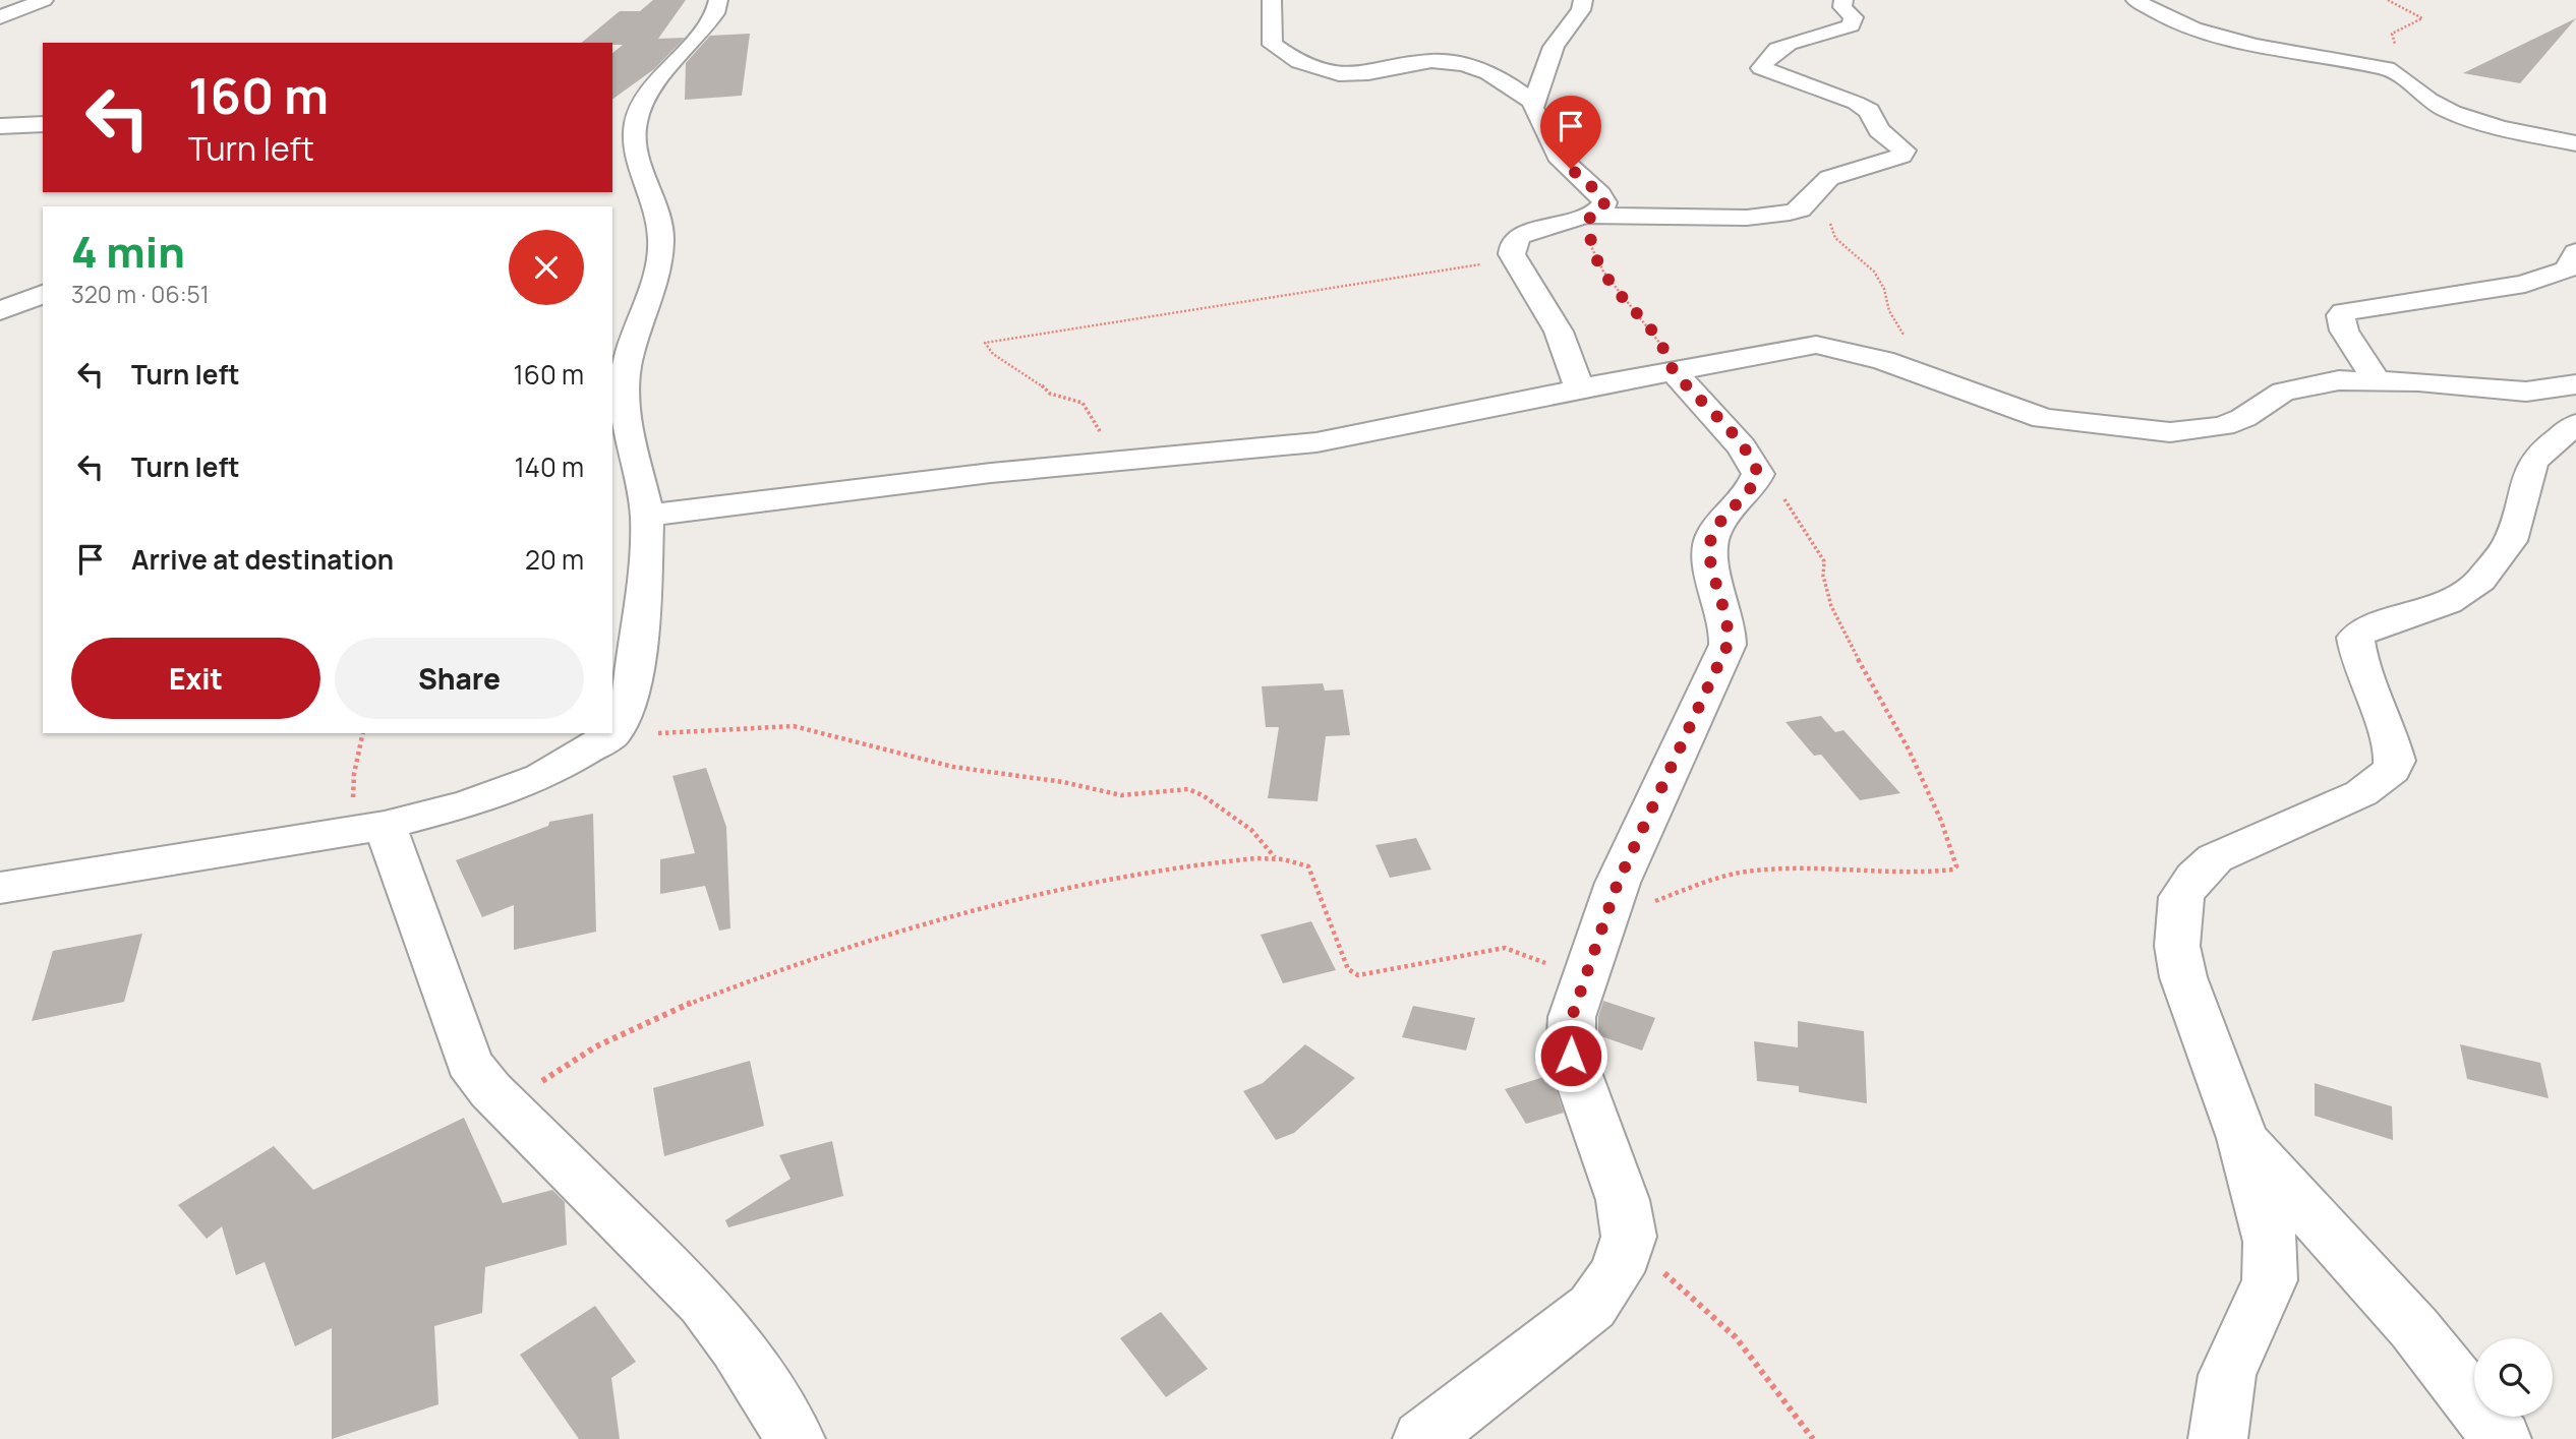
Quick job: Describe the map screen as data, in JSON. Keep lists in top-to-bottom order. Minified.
{"page":{"turn":["160 m","Turn left"],"heading":["4 min","320 m · 06:51"],"list":[{"name":"Turn left","value":"160 m"},{"name":"Turn left","value":"140 m"},{"name":"Arrive at destination","value":"20 m"}],"buttons":["Exit","Share"]}}
